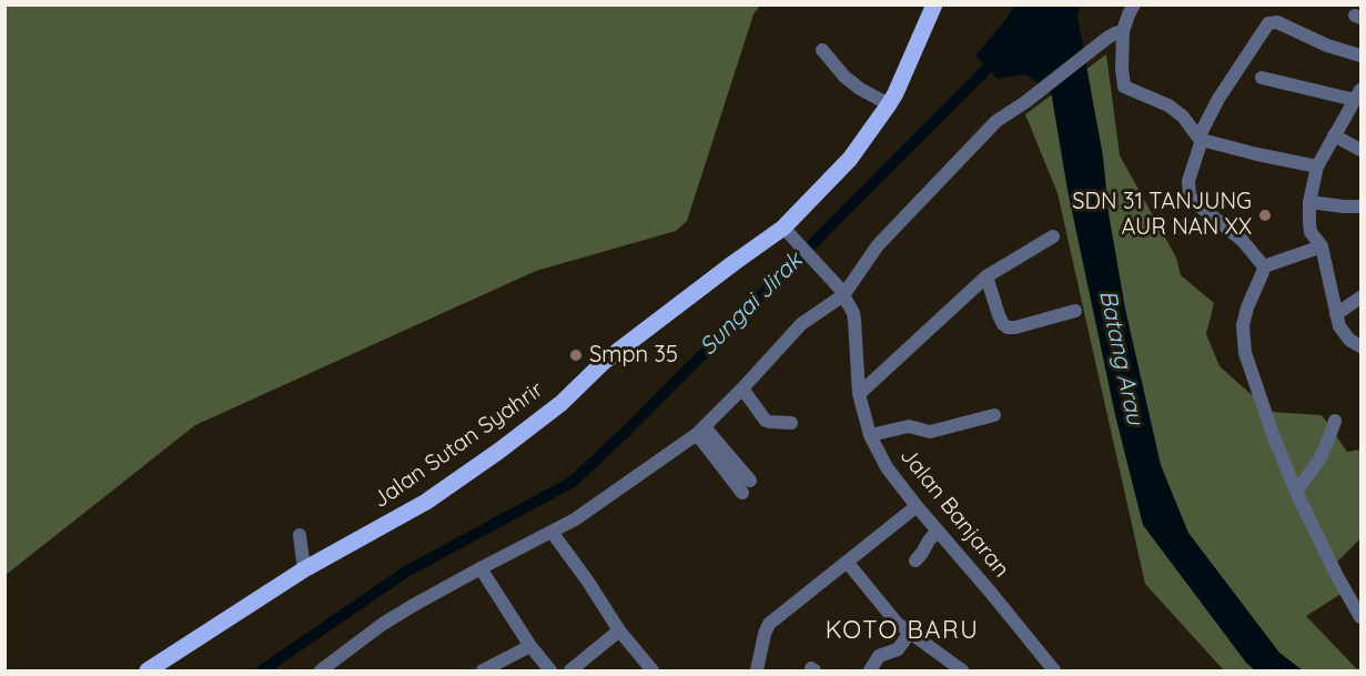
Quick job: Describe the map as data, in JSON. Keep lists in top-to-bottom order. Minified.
{"streets":{"main road":["Jalan Sutan Syahrir"],"street":["Jalan Banjaran"]},"districts":["KOTO BARU"],"water":["Sungai Jirak","Batang Arau"],"places":["SDN 31 TANJUNG AUR NAN XX","Smpn 35"]}
